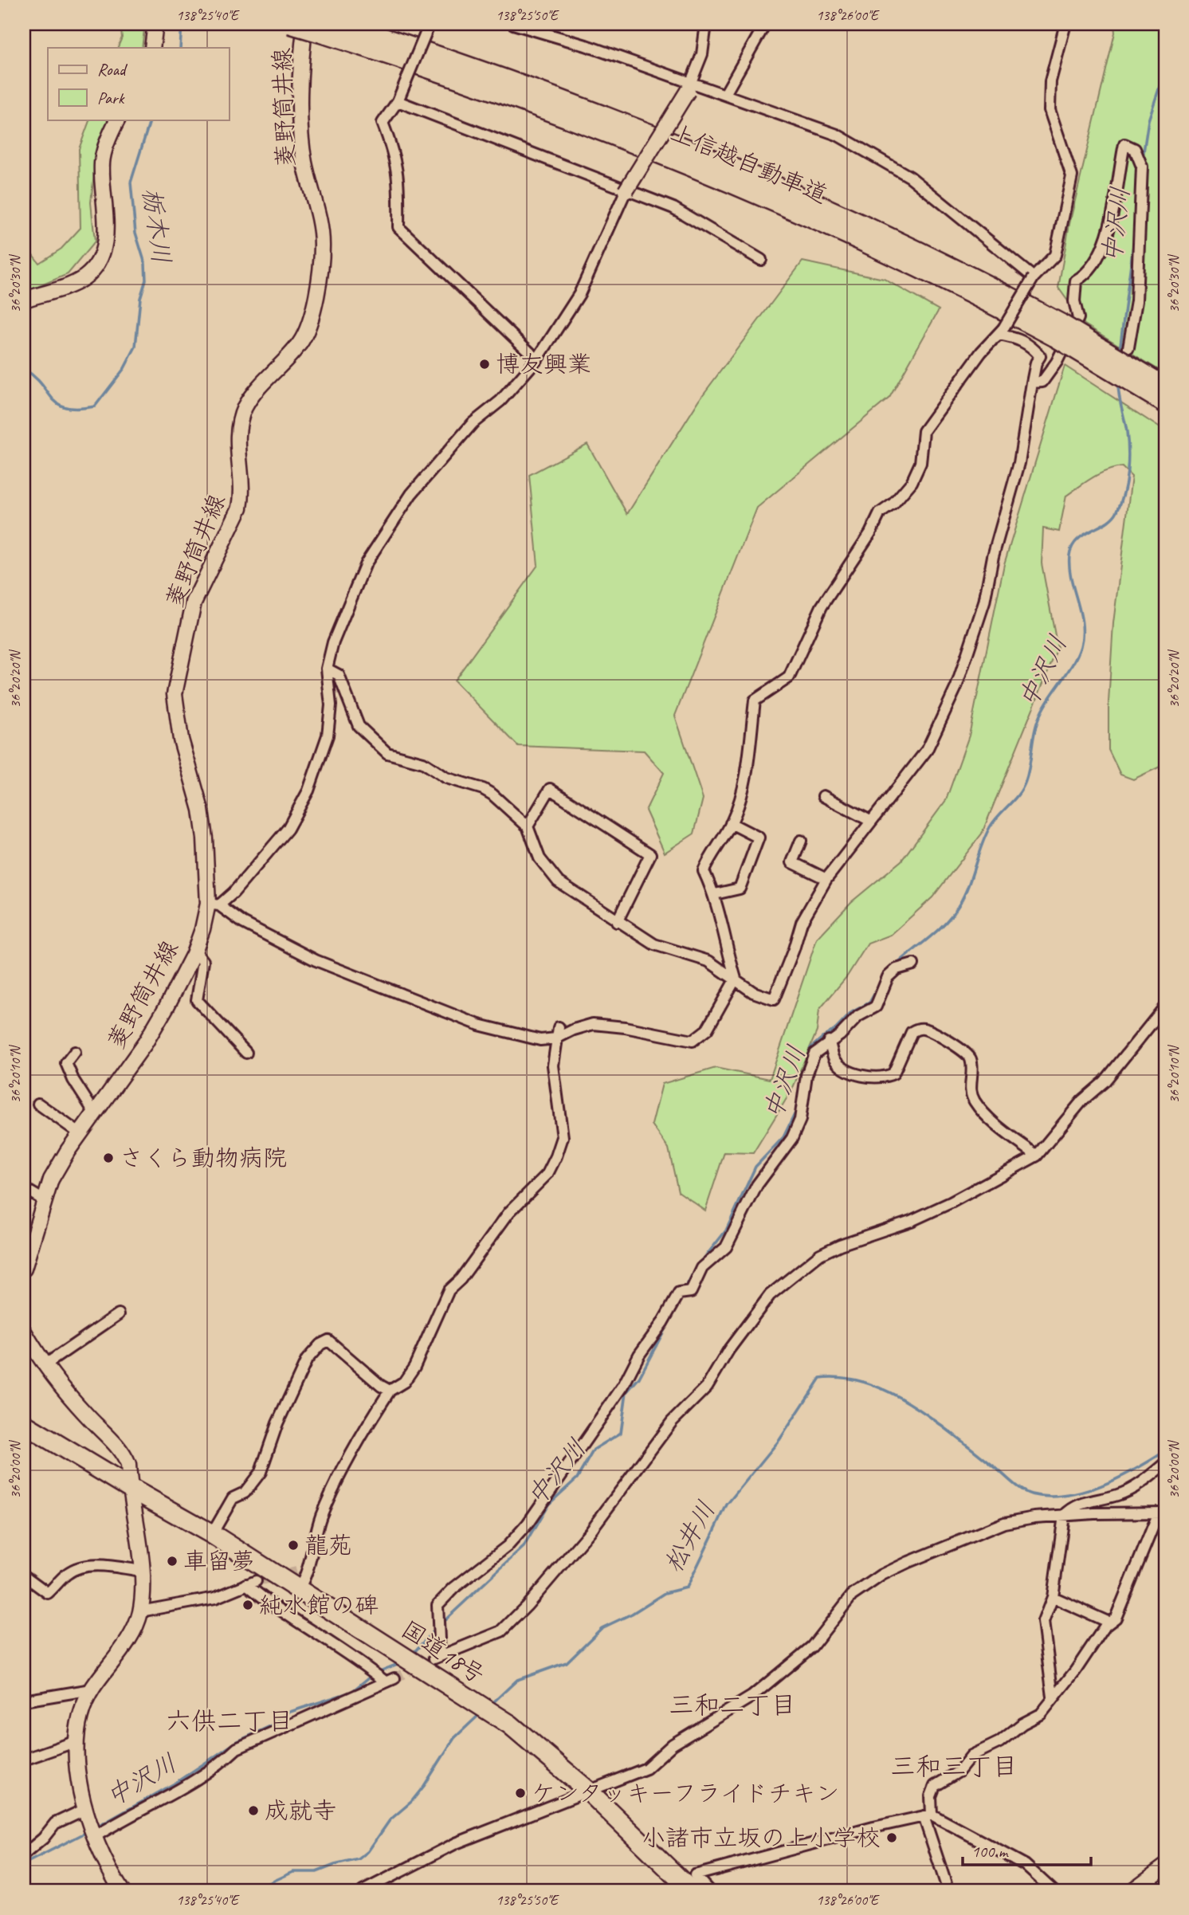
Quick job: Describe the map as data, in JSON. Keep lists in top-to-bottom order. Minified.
{"streets":{"highway":["上信越自動車道","国道18号"],"main road":["菱野筒井線"]},"districts":["三和二丁目","六供二丁目","三和三丁目"],"water":["中沢川","栃木川","松井川"],"places":["博友興業","さくら動物病院","龍苑","車留夢","純水館の碑","ケンタッキーフライドチキン","成就寺","小諸市立坂の上小学校"],"legend":["Road","Park"],"scale_bar":"100 m","coordinates":["138°25'40\"E","138°25'50\"E","138°26'00\"E","36°20'30\"N","36°20'20\"N","36°20'10\"N","36°20'00\"N"]}
